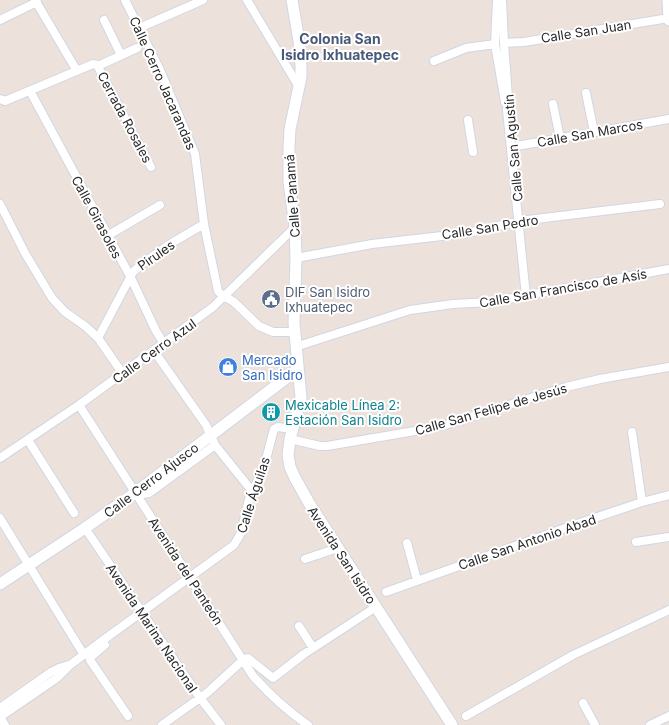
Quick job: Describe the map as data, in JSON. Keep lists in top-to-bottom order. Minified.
{"streets":{"street":["Calle San Juan","Calle Cerro Jacarandas","Cerrada Rosales","Calle San Marcos","Calle San Agustín","Calle Panamá","Calle Girasoles","Calle San Pedro","Pirules","Calle San Francisco de Asís","Calle Cerro Azul","Calle San Felipe de Jesús","Calle Cerro Ajusco","Calle Águilas","Calle San Antonio Abad","Avenida San Isidro","Avenida del Panteón","Avenida Marina Nacional"]},"crossings":[["Calle San Juan","Calle San Agustín"],["Calle Cerro Jacarandas","Calle Panamá"],["Calle Cerro Jacarandas","Pirules"],["Calle Cerro Jacarandas","Calle Cerro Azul"],["Cerrada Rosales","Calle Girasoles"],["Calle San Marcos","Calle San Agustín"],["Calle San Agustín","Calle San Pedro"],["Calle San Agustín","Calle San Francisco de Asís"],["Calle Panamá","Calle San Pedro"],["Calle Panamá","Calle San Francisco de Asís"],["Calle Panamá","Calle Cerro Azul"],["Calle Panamá","Calle Cerro Ajusco"],["Calle Panamá","Avenida San Isidro"],["Calle Girasoles","Pirules"],["Calle Girasoles","Calle Cerro Azul"],["Calle Cerro Azul","Avenida del Panteón"],["Calle San Felipe de Jesús","Calle Águilas"],["Calle San Felipe de Jesús","Avenida San Isidro"],["Calle Cerro Ajusco","Avenida San Isidro"],["Calle Cerro Ajusco","Avenida del Panteón"],["Calle Cerro Ajusco","Avenida Marina Nacional"],["Calle Águilas","Avenida San Isidro"],["Calle Águilas","Avenida del Panteón"],["Calle Águilas","Avenida Marina Nacional"]],"districts":["Colonia San Isidro Ixhuatepec"],"places":{"public building":["DIF San Isidro Ixhuatepec"],"shop":["Mercado San Isidro"],"building":["Mexicable Línea 2: Estación San Isidro"]}}
